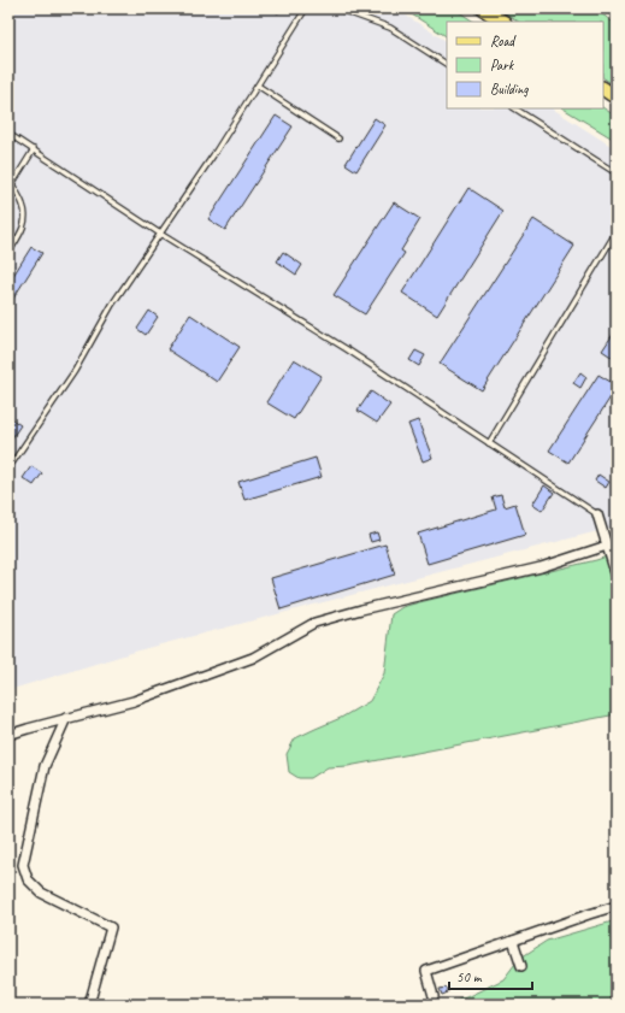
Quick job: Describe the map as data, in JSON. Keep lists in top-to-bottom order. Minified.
{"legend":["Road","Park","Building"],"scale_bar":"50 m"}
